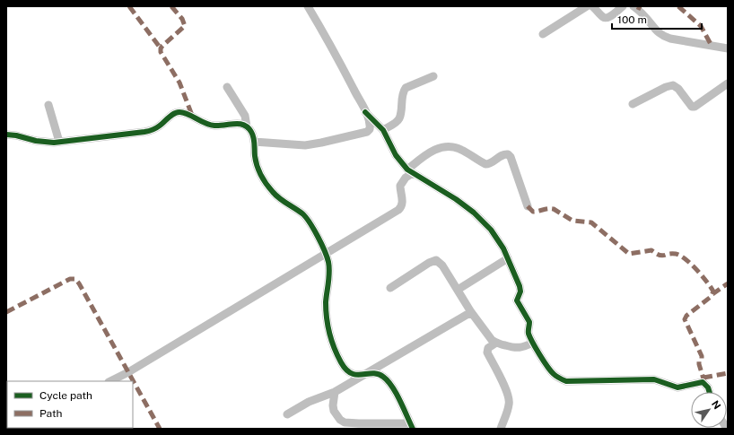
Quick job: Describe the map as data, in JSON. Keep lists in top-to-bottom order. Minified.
{"legend":["Cycle path","Path"],"scale_bar":"100 m","north":"top right"}
